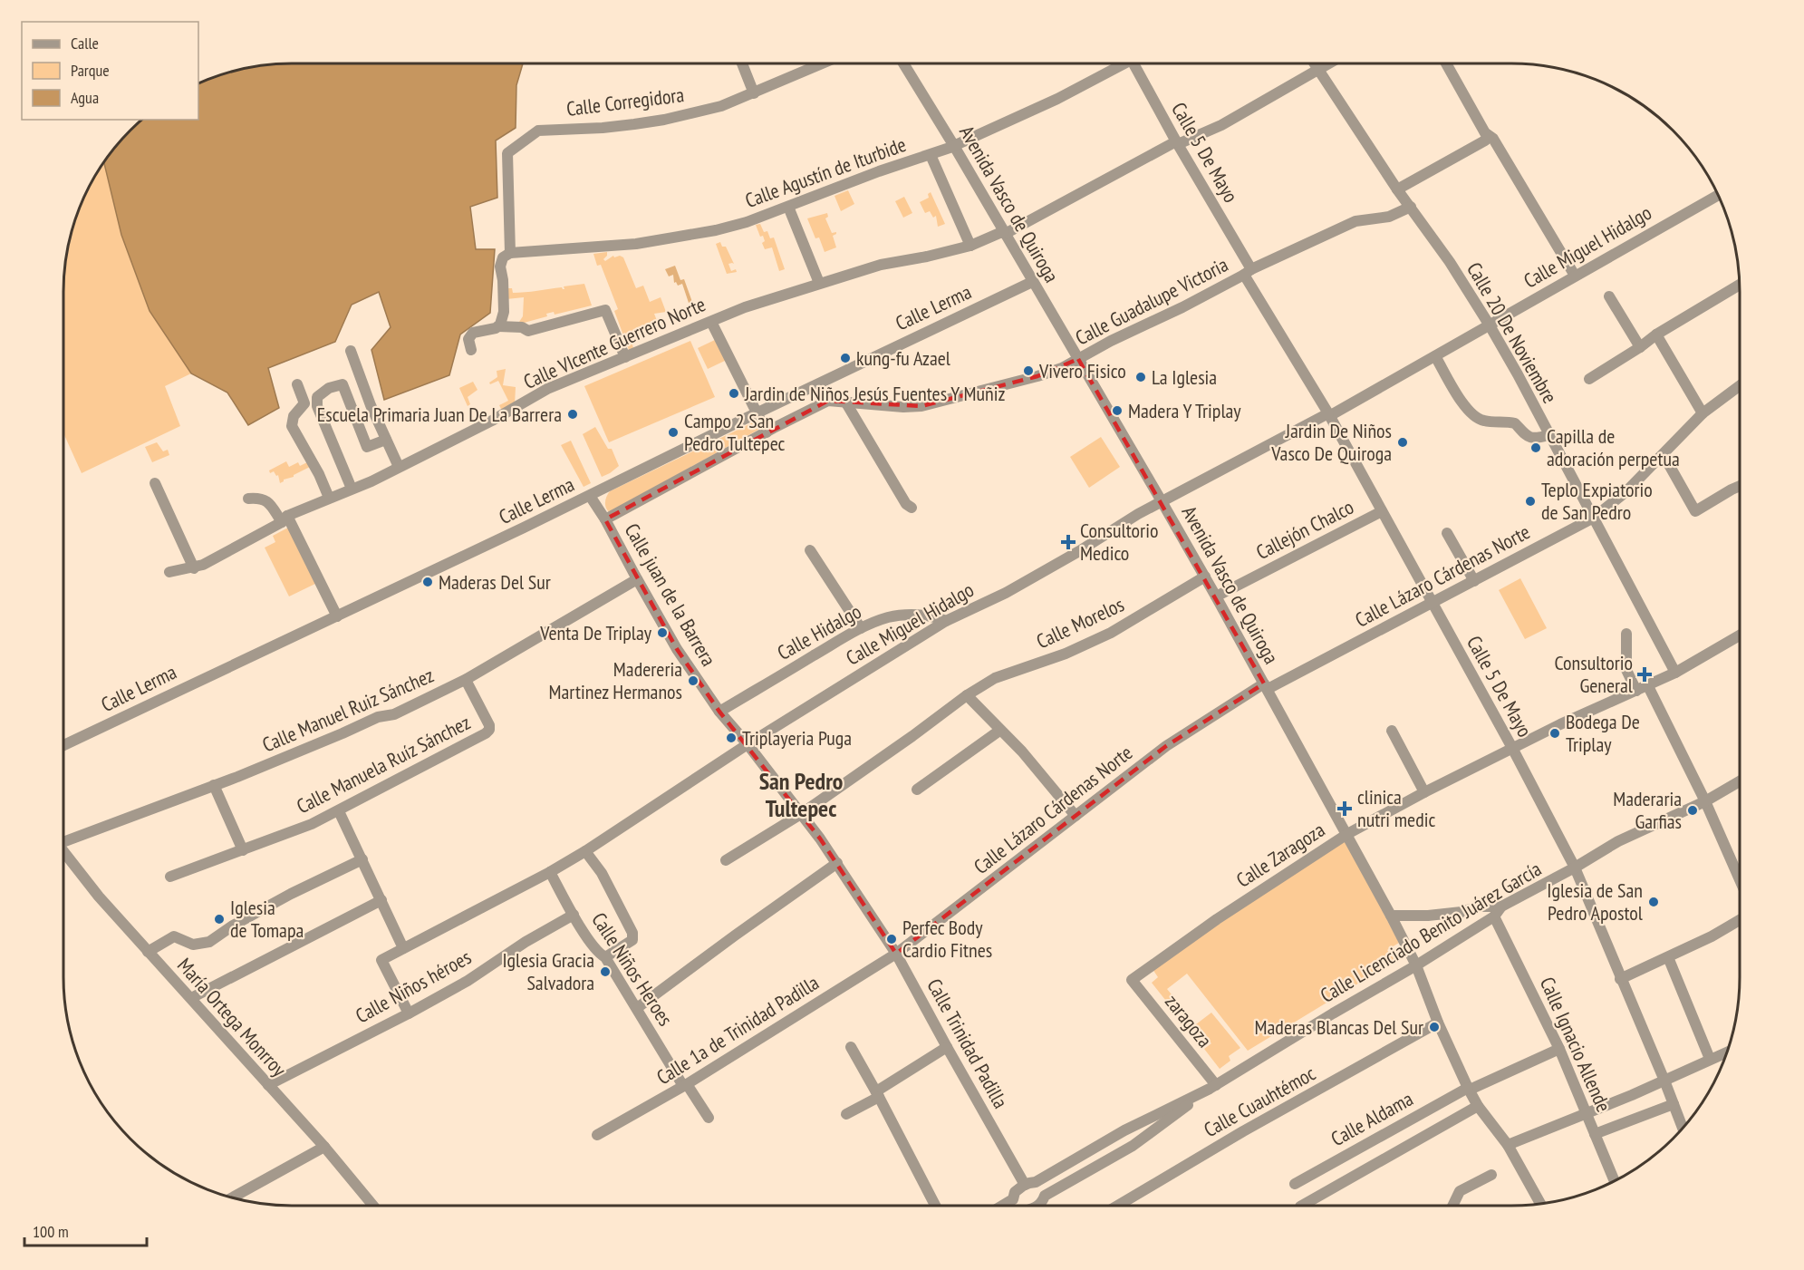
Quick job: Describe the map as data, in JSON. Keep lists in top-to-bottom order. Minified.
{"streets":{"street":["Calle Corregidora","Calle 5 De Mayo","Calle Agustín de Iturbide","Avenida Vasco de Quiroga","Calle Miguel Hidalgo","Calle Guadalupe Victoria","Calle Lerma","Calle 20 De Noviembre","Calle VIcente Guerrero Norte","Callejón Chalco","Calle Lázaro Cárdenas Norte","Calle juan de la Barrera","Calle Morelos","Calle Hidalgo","Calle Manuel Ruiz Sánchez","Calle Manuela Ruíz Sánchez","Calle Zaragoza","Calle Licenciado Benito Juárez García","Calle Niños Heroes","Calle Niños héroes","María Ortega Monrroy","zaragoza","Calle 1a de Trinidad Padilla","Calle Trinidad Padilla","Calle Ignacio Allende","Calle Cuauhtémoc","Calle Aldama"]},"crossings":[["Calle Corregidora","Calle Agustín de Iturbide"],["Calle 5 De Mayo","Calle Miguel Hidalgo"],["Calle 5 De Mayo","Calle Guadalupe Victoria"],["Calle 5 De Mayo","Calle VIcente Guerrero Norte"],["Calle 5 De Mayo","Callejón Chalco"],["Calle 5 De Mayo","Calle Lázaro Cárdenas Norte"],["Calle 5 De Mayo","Calle Zaragoza"],["Calle 5 De Mayo","Calle Licenciado Benito Juárez García"],["Calle Agustín de Iturbide","Avenida Vasco de Quiroga"],["Avenida Vasco de Quiroga","Calle Miguel Hidalgo"],["Avenida Vasco de Quiroga","Calle Guadalupe Victoria"],["Avenida Vasco de Quiroga","Calle Lerma"],["Avenida Vasco de Quiroga","Calle VIcente Guerrero Norte"],["Avenida Vasco de Quiroga","Callejón Chalco"],["Avenida Vasco de Quiroga","Calle Lázaro Cárdenas Norte"],["Avenida Vasco de Quiroga","Calle Morelos"],["Avenida Vasco de Quiroga","Calle Zaragoza"],["Avenida Vasco de Quiroga","Calle Licenciado Benito Juárez García"],["Avenida Vasco de Quiroga","Calle Cuauhtémoc"],["Avenida Vasco de Quiroga","Calle Aldama"],["Calle Miguel Hidalgo","Calle 20 De Noviembre"],["Calle Miguel Hidalgo","Calle Hidalgo"],["Calle Miguel Hidalgo","Calle Niños Heroes"],["Calle Miguel Hidalgo","Calle Niños héroes"],["Calle Miguel Hidalgo","Calle Trinidad Padilla"],["Calle Guadalupe Victoria","Calle 20 De Noviembre"],["Calle Guadalupe Victoria","Calle juan de la Barrera"],["Calle Lerma","Calle juan de la Barrera"],["Calle 20 De Noviembre","Calle VIcente Guerrero Norte"],["Calle 20 De Noviembre","Calle Lázaro Cárdenas Norte"],["Calle 20 De Noviembre","Calle Zaragoza"],["Calle Lázaro Cárdenas Norte","Calle 1a de Trinidad Padilla"],["Calle Lázaro Cárdenas Norte","Calle Trinidad Padilla"],["Calle juan de la Barrera","Calle Hidalgo"],["Calle juan de la Barrera","Calle Manuel Ruiz Sánchez"],["Calle juan de la Barrera","Calle Trinidad Padilla"],["Calle Morelos","Calle Trinidad Padilla"],["Calle Hidalgo","Calle Trinidad Padilla"],["Calle Manuel Ruiz Sánchez","Calle Manuela Ruíz Sánchez"],["Calle Zaragoza","zaragoza"],["Calle Licenciado Benito Juárez García","zaragoza"],["Calle Licenciado Benito Juárez García","Calle Trinidad Padilla"],["Calle Licenciado Benito Juárez García","Calle Ignacio Allende"],["Calle Niños Heroes","Calle Niños héroes"],["Calle Niños Heroes","Calle 1a de Trinidad Padilla"],["Calle Niños héroes","María Ortega Monrroy"],["Calle 1a de Trinidad Padilla","Calle Trinidad Padilla"]],"districts":["San Pedro Tultepec"],"places":{"other":["kung-fu Azael","Vivero Fisico","La Iglesia","Jardin de Niños Jesús Fuentes Y Muñiz","Madera Y Triplay","Escuela Primaria Juan De La Barrera","Campo 2 San Pedro Tultepec","Jardin De Niños Vasco De Quiroga","Capilla de adoración perpetua","Teplo Expiatorio de San Pedro","Maderas Del Sur","Venta De Triplay","Madereria Martinez Hermanos","Bodega De Triplay","Triplayeria Puga","Maderaria Garfias","Iglesia de San Pedro Apostol","Iglesia de Tomapa","Perfec Body Cardio Fitnes","Iglesia Gracia Salvadora","Maderas Blancas Del Sur"],"health":["Consultorio Medico","Consultorio General","clinica nutri medic"]},"legend":["Calle","Parque","Agua"],"scale_bar":"100 m"}
